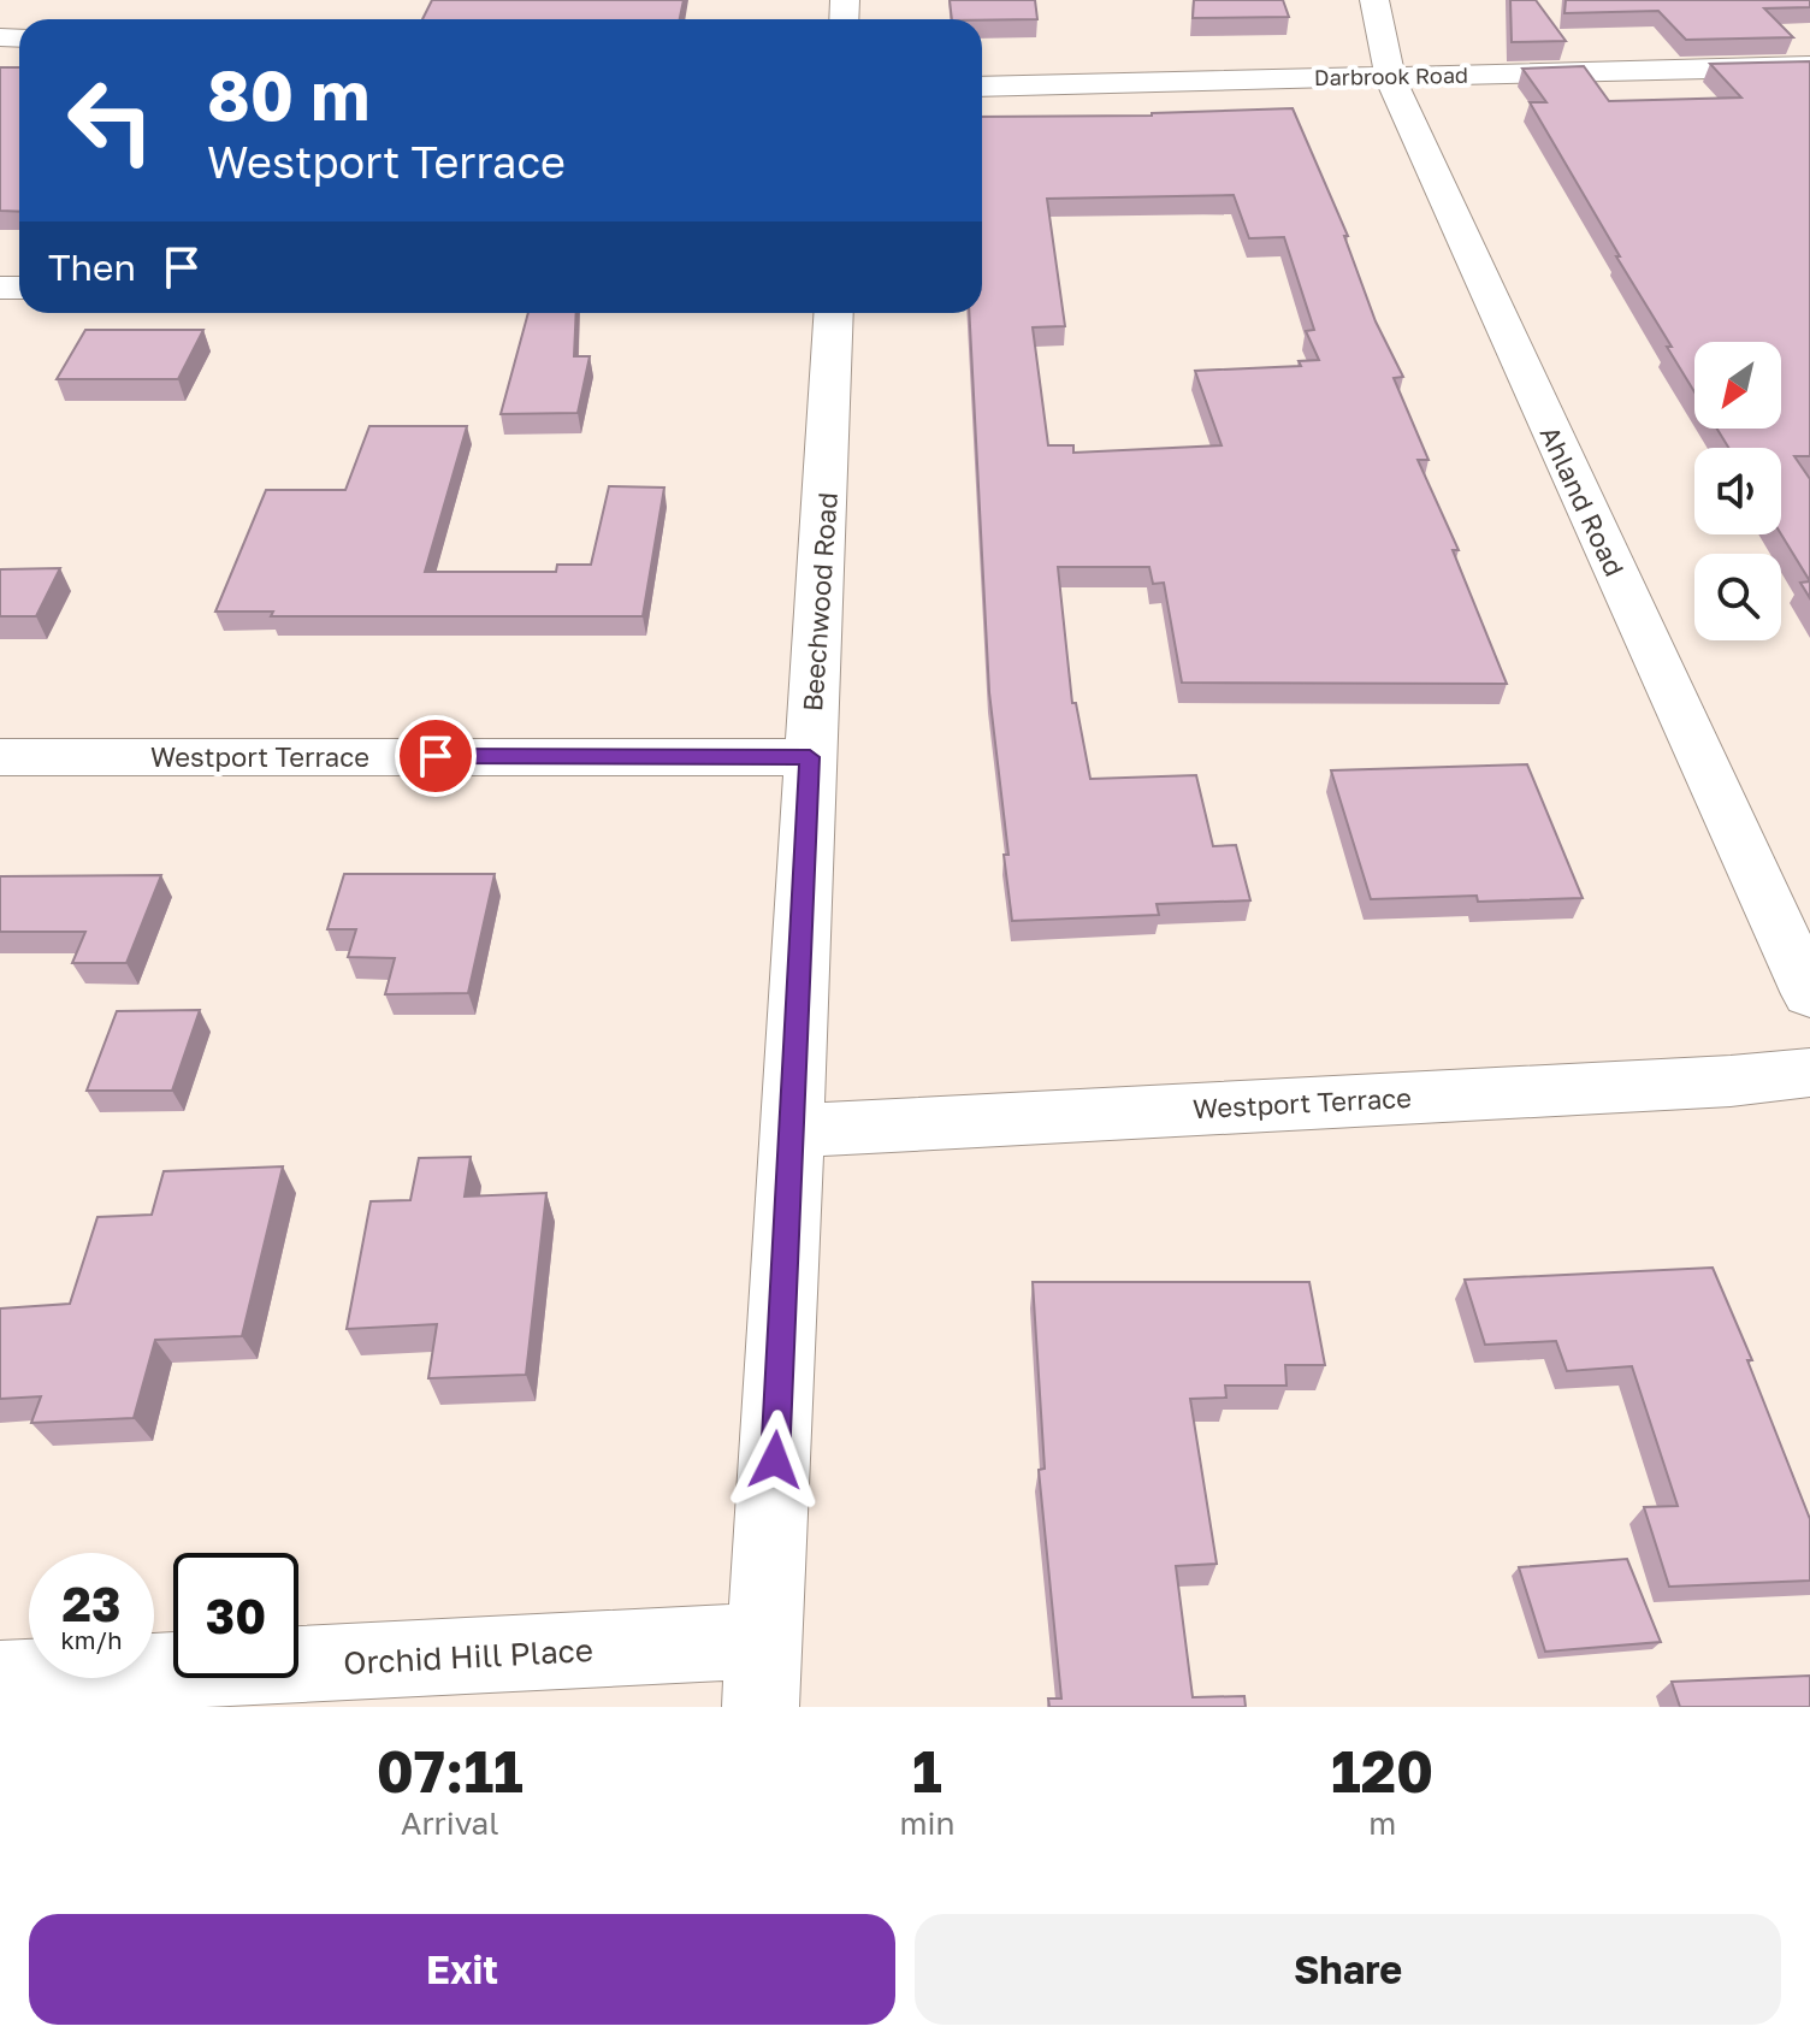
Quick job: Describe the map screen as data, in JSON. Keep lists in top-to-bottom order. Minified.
{"streets":{"street":["Darbrook Road","Ahland Road","Beechwood Road","Westport Terrace","Orchid Hill Place"]},"crossings":[["Darbrook Road","Ahland Road"],["Beechwood Road","Westport Terrace"],["Beechwood Road","Orchid Hill Place"]],"north":"bottom left","page":{"turn":["80 m","Westport Terrace"],"then":"Then","speed":"23 km/h","limit":"30","eta":["07:11","Arrival","1","min","120","m"],"buttons":["Exit","Share"]}}
